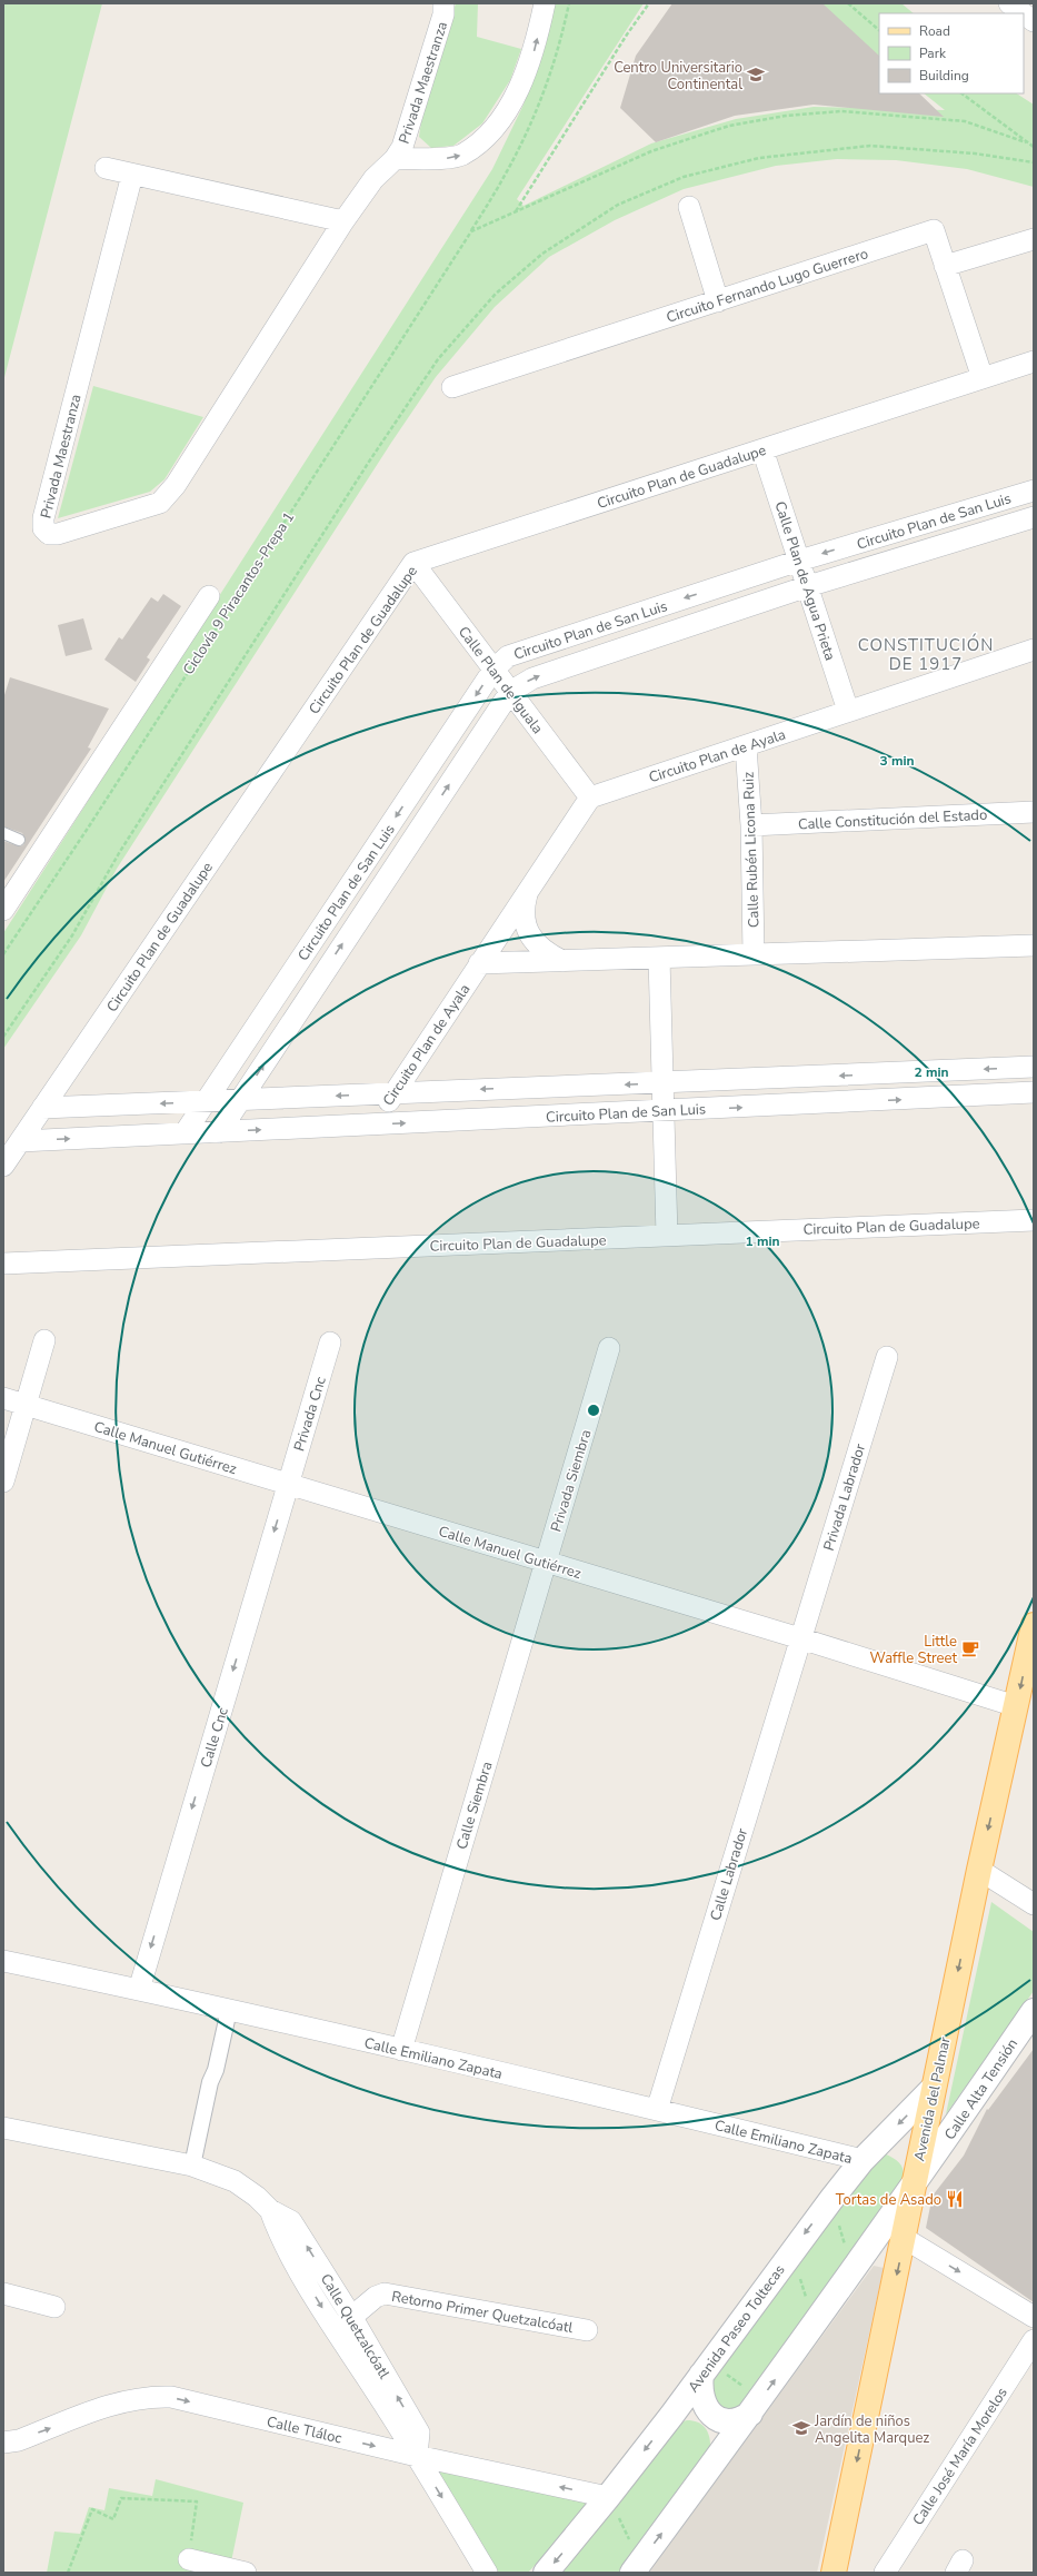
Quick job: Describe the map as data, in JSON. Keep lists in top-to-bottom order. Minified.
{"streets":{"main road":["Avenida del Palmar"],"street":["Privada Maestranza","Circuito Fernando Lugo Guerrero","Circuito Plan de Guadalupe","Circuito Plan de San Luis","Calle Plan de Agua Prieta","Calle Plan de Iguala","Circuito Plan de Ayala","Calle Constitución del Estado","Calle Rubén Licona Ruiz","Privada Cnc","Calle Manuel Gutiérrez","Privada Siembra","Privada Labrador","Calle Cnc","Calle Siembra","Calle Labrador","Calle Emiliano Zapata","Calle Alta Tensión","Retorno Primer Quetzalcóatl","Calle Quetzalcóatl","Avenida Paseo Toltecas","Calle Tláloc","Calle José María Morelos"],"path":["Ciclovía 9 Piracantos-Prepa 1"]},"crossings":[["Circuito Fernando Lugo Guerrero","Circuito Plan de Guadalupe"],["Circuito Plan de Guadalupe","Circuito Plan de San Luis"],["Circuito Plan de Guadalupe","Calle Plan de Agua Prieta"],["Circuito Plan de Guadalupe","Calle Plan de Iguala"],["Circuito Plan de San Luis","Calle Plan de Agua Prieta"],["Circuito Plan de San Luis","Calle Plan de Iguala"],["Circuito Plan de San Luis","Circuito Plan de Ayala"],["Calle Plan de Agua Prieta","Circuito Plan de Ayala"],["Calle Plan de Iguala","Circuito Plan de Ayala"],["Circuito Plan de Ayala","Calle Rubén Licona Ruiz"],["Calle Constitución del Estado","Calle Rubén Licona Ruiz"],["Privada Cnc","Calle Manuel Gutiérrez"],["Privada Cnc","Calle Cnc"],["Calle Manuel Gutiérrez","Privada Siembra"],["Calle Manuel Gutiérrez","Privada Labrador"],["Calle Manuel Gutiérrez","Calle Cnc"],["Calle Manuel Gutiérrez","Calle Siembra"],["Calle Manuel Gutiérrez","Calle Labrador"],["Calle Manuel Gutiérrez","Avenida del Palmar"],["Privada Siembra","Calle Siembra"],["Privada Labrador","Calle Labrador"],["Calle Cnc","Calle Emiliano Zapata"],["Calle Siembra","Calle Emiliano Zapata"],["Calle Labrador","Calle Emiliano Zapata"],["Calle Emiliano Zapata","Avenida Paseo Toltecas"],["Calle Alta Tensión","Avenida del Palmar"],["Avenida del Palmar","Avenida Paseo Toltecas"],["Retorno Primer Quetzalcóatl","Calle Quetzalcóatl"],["Calle Quetzalcóatl","Calle Tláloc"],["Avenida Paseo Toltecas","Calle Tláloc"]],"one_way":["Calle Cnc","Avenida del Palmar"],"districts":["CONSTITUCIÓN DE 1917"],"places":{"school or university":["Centro Universitario Continental","Jardín de niños Angelita Marquez"],"cafe":["Little Waffle Street"],"restaurant":["Tortas de Asado"]},"legend":["Road","Park","Building"],"rings":["3 min","2 min","1 min"]}
